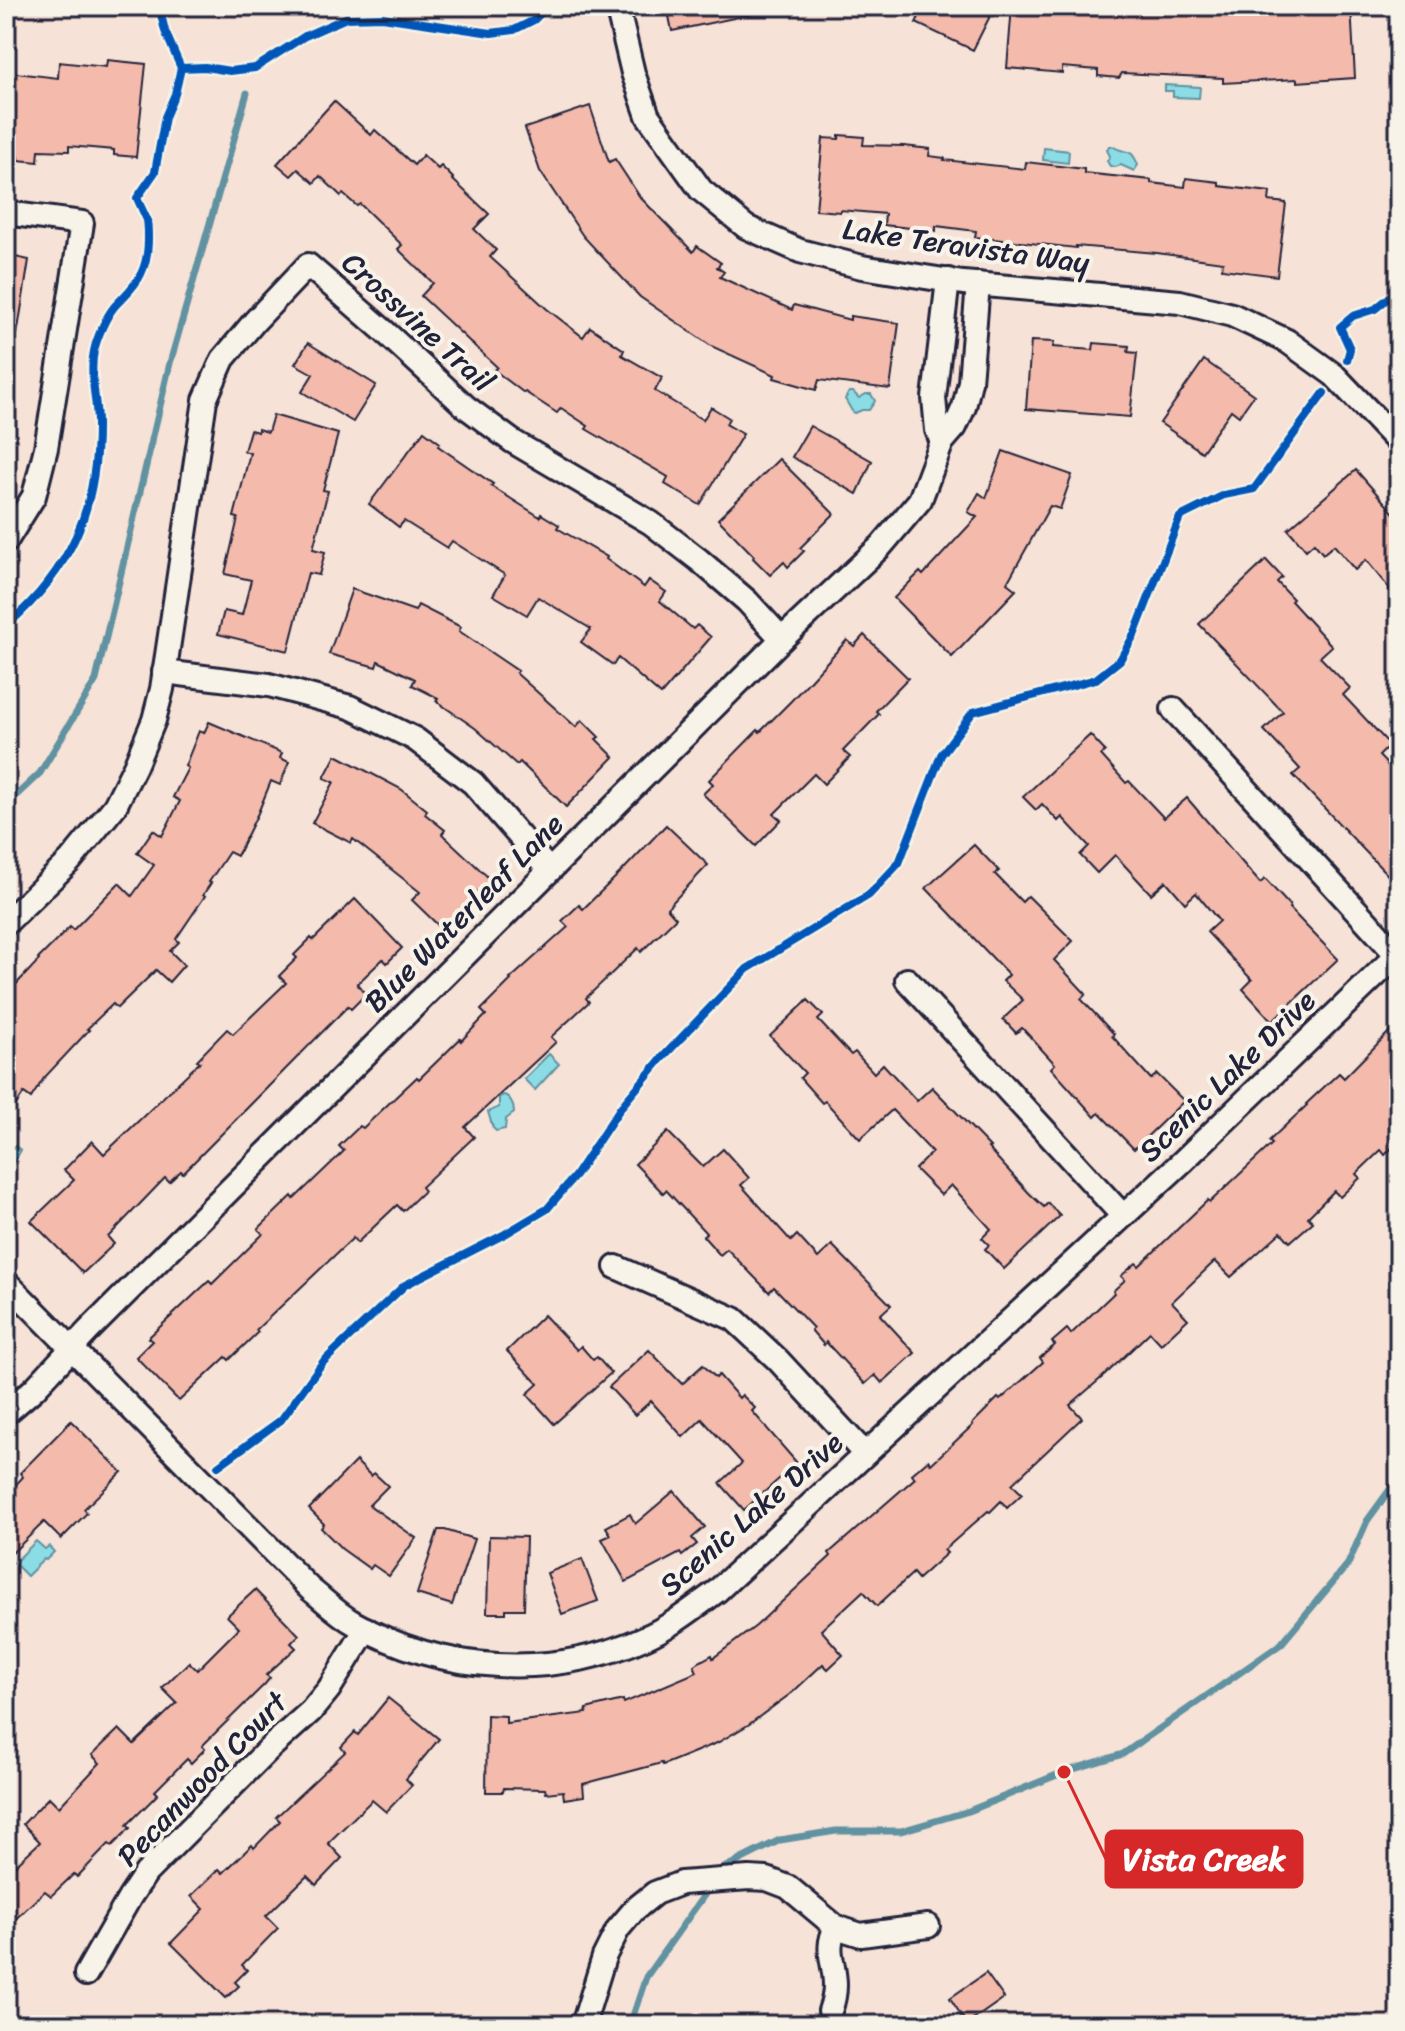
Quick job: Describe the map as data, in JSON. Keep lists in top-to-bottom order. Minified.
{"streets":{"street":["Lake Teravista Way","Crossvine Trail","Blue Waterleaf Lane","Scenic Lake Drive","Pecanwood Court"]},"crossings":[["Lake Teravista Way","Blue Waterleaf Lane"],["Crossvine Trail","Blue Waterleaf Lane"],["Blue Waterleaf Lane","Scenic Lake Drive"],["Scenic Lake Drive","Pecanwood Court"]],"places":["Vista Creek"]}
